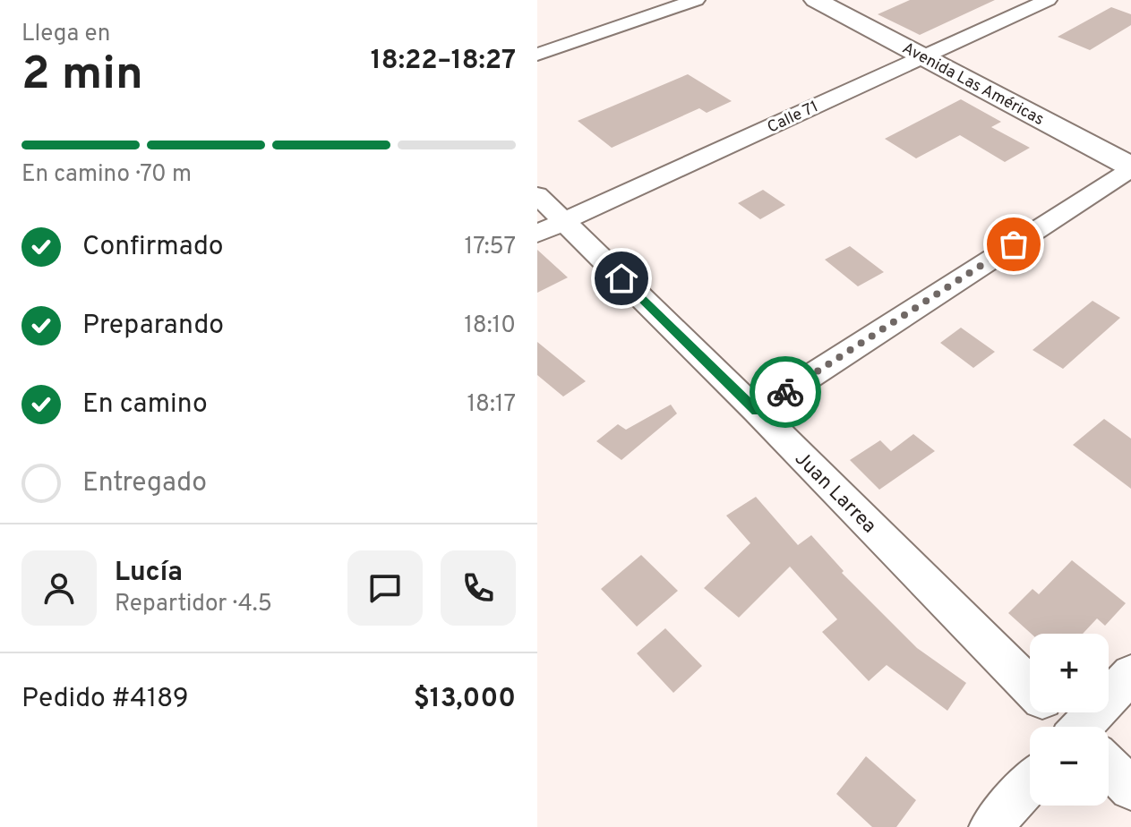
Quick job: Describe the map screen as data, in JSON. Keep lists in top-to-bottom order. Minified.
{"streets":{"main road":["Avenida Las Américas"],"street":["Calle 71","Juan Larrea"]},"crossings":[["Avenida Las Américas","Calle 71"],["Calle 71","Juan Larrea"]],"page":{"heading":["2 min","Llega en","18:22–18:27"],"panel":["Lucía","Repartidor · 4.5","Pedido #4189","$13,000"],"bar":"En camino · 70 m","list":[["Confirmado","17:57"],["Preparando","18:10"],["En camino","18:17"],"Entregado"],"map_buttons":["+","−"]}}
